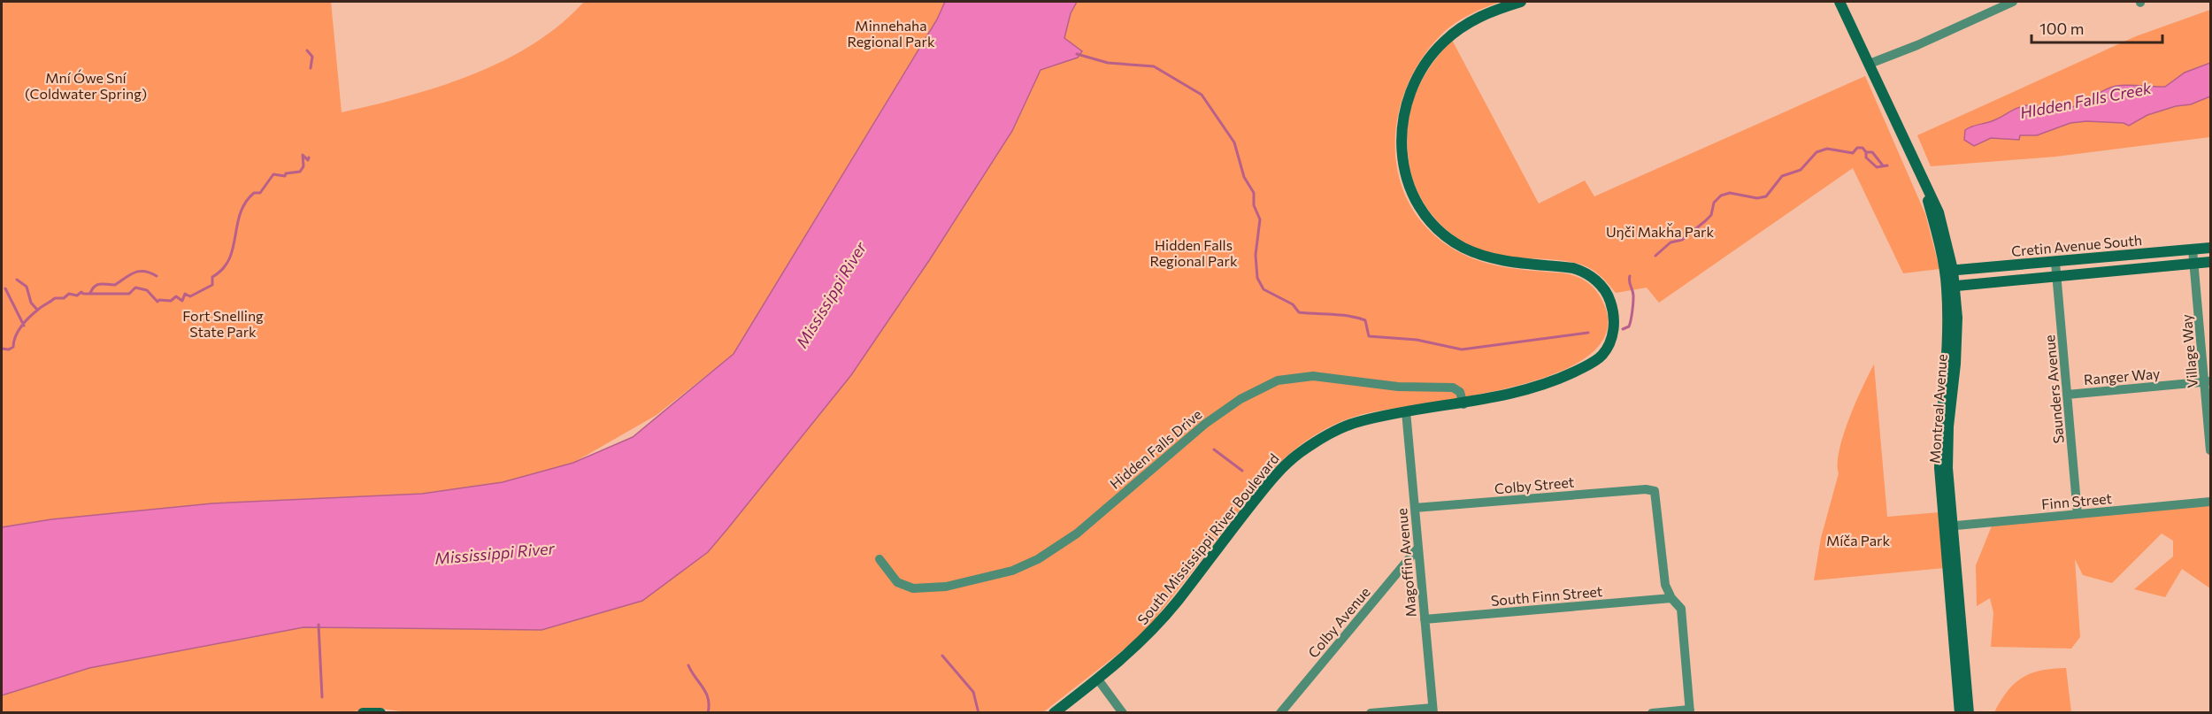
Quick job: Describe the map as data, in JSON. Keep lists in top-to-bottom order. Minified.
{"streets":{"street":["Cretin Avenue South","Village Way","Ranger Way","Saunders Avenue","Montreal Avenue","Hidden Falls Drive","Colby Street","Finn Street","South Mississippi River Boulevard","Magoffin Avenue","South Finn Street","Colby Avenue"]},"crossings":[["Cretin Avenue South","Village Way"],["Cretin Avenue South","Saunders Avenue"],["Cretin Avenue South","Montreal Avenue"],["Village Way","Ranger Way"],["Ranger Way","Saunders Avenue"],["Saunders Avenue","Finn Street"],["Montreal Avenue","Finn Street"],["Hidden Falls Drive","South Mississippi River Boulevard"],["Colby Street","Magoffin Avenue"],["Colby Street","South Finn Street"],["South Mississippi River Boulevard","Magoffin Avenue"],["Magoffin Avenue","South Finn Street"],["Magoffin Avenue","Colby Avenue"]],"water":["HIdden Falls Creek","Mississippi River"],"parks":["Minnehaha Regional Park","Mní Ówe Sní (Coldwater Spring)","Uŋči Makȟa Park","Hidden Falls Regional Park","Fort Snelling State Park","Míča Park"],"scale_bar":"100 m"}
